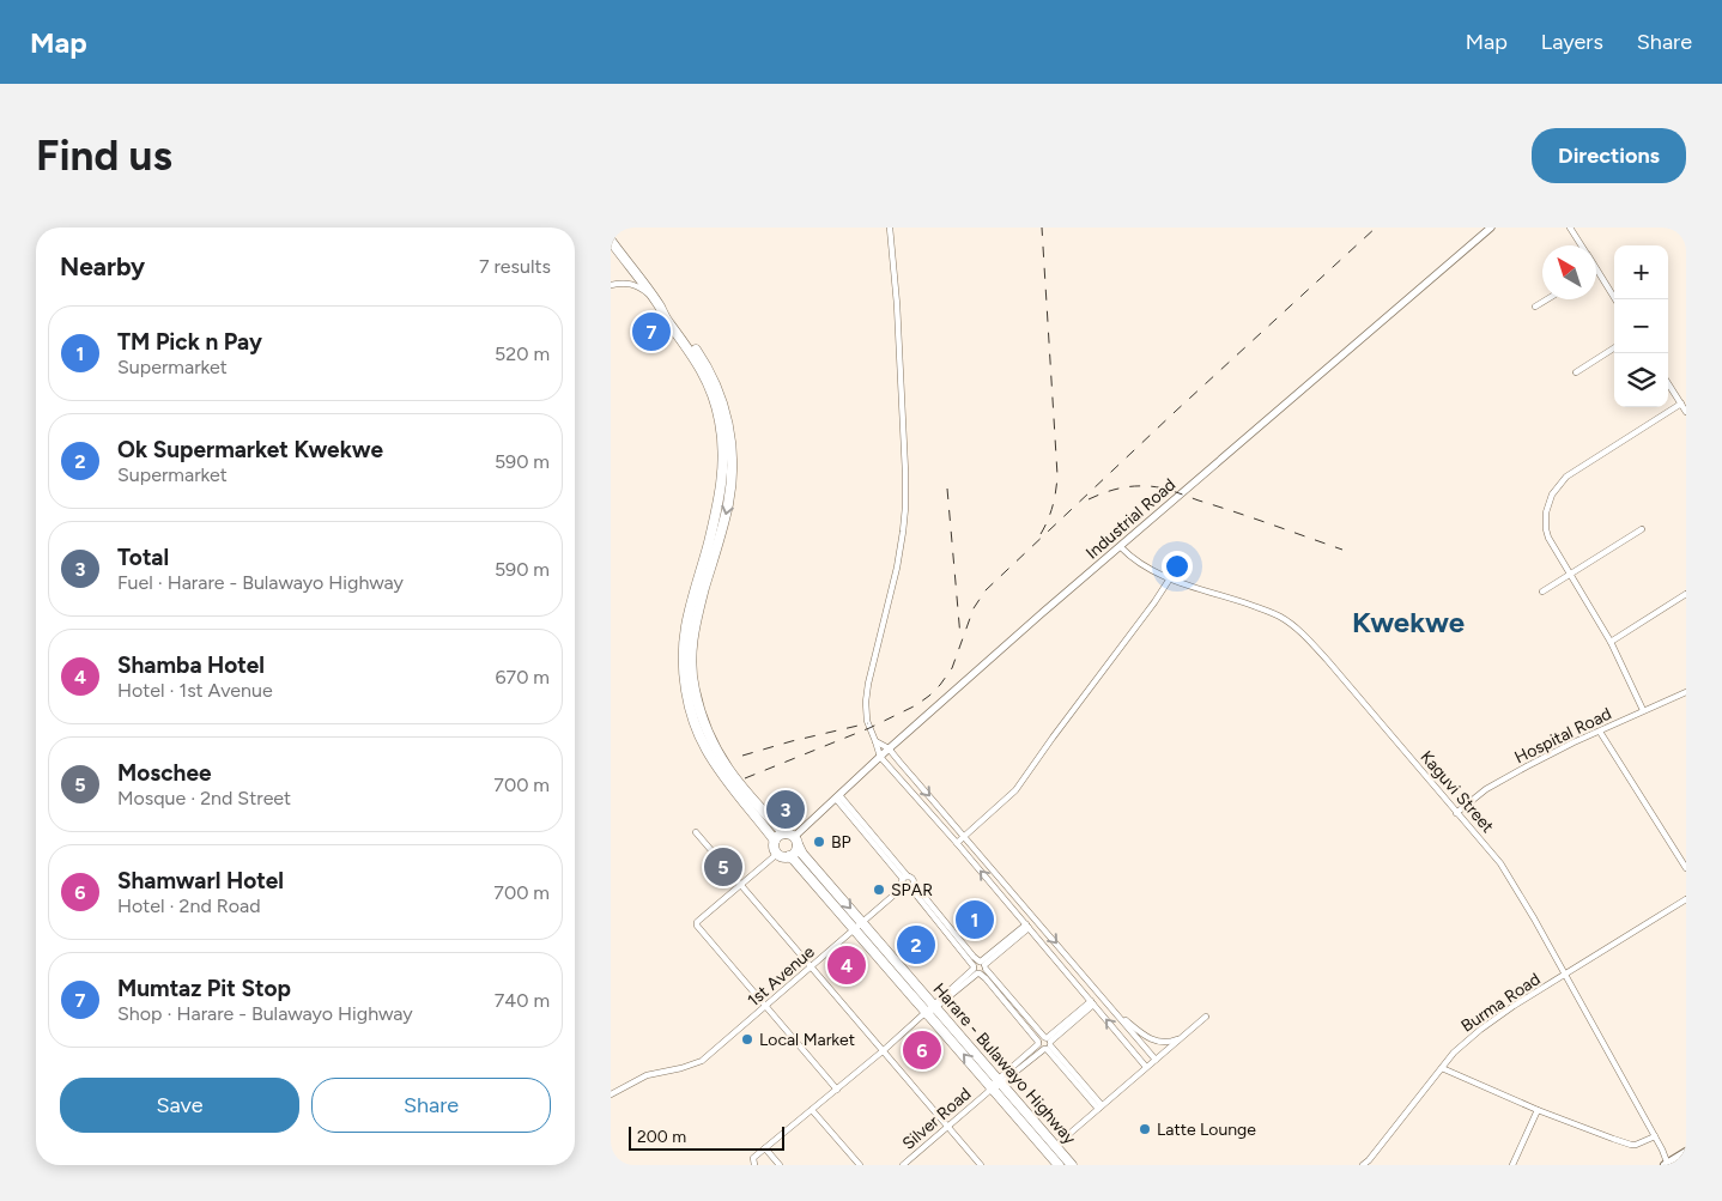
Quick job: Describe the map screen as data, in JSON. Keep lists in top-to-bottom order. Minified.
{"streets":{"highway":["Harare - Bulawayo Highway"],"street":["Industrial Road","Hospital Road","Kaguvi Street","1st Avenue","Burma Road","Silver Road"]},"crossings":[["Industrial Road","Kaguvi Street"],["Industrial Road","Harare - Bulawayo Highway"],["Hospital Road","Kaguvi Street"],["Kaguvi Street","Burma Road"],["1st Avenue","Harare - Bulawayo Highway"],["Harare - Bulawayo Highway","Silver Road"]],"districts":["Kwekwe"],"places":["BP","SPAR","Local Market","Latte Lounge"],"scale_bar":"200 m","north":"top left","page":{"header":"Map","nav":["Map","Layers","Share"],"buttons":["Directions",["Save","Share"]],"title":"Find us","heading":["Nearby","7 results"],"map_buttons":["+","−"],"list":[{"mark":"1","name":"TM Pick n Pay","note":"Supermarket","value":"520 m"},{"mark":"2","name":"Ok Supermarket Kwekwe","note":"Supermarket","value":"590 m"},{"mark":"3","name":"Total","note":"Fuel · Harare - Bulawayo Highway","value":"590 m"},{"mark":"4","name":"Shamba Hotel","note":"Hotel · 1st Avenue","value":"670 m"},{"mark":"5","name":"Moschee","note":"Mosque · 2nd Street","value":"700 m"},{"mark":"6","name":"Shamwarl Hotel","note":"Hotel · 2nd Road","value":"700 m"},{"mark":"7","name":"Mumtaz Pit Stop","note":"Shop · Harare - Bulawayo Highway","value":"740 m"}],"pins":["7","3","5","1","2","4","6"],"scale":"200 m"}}
